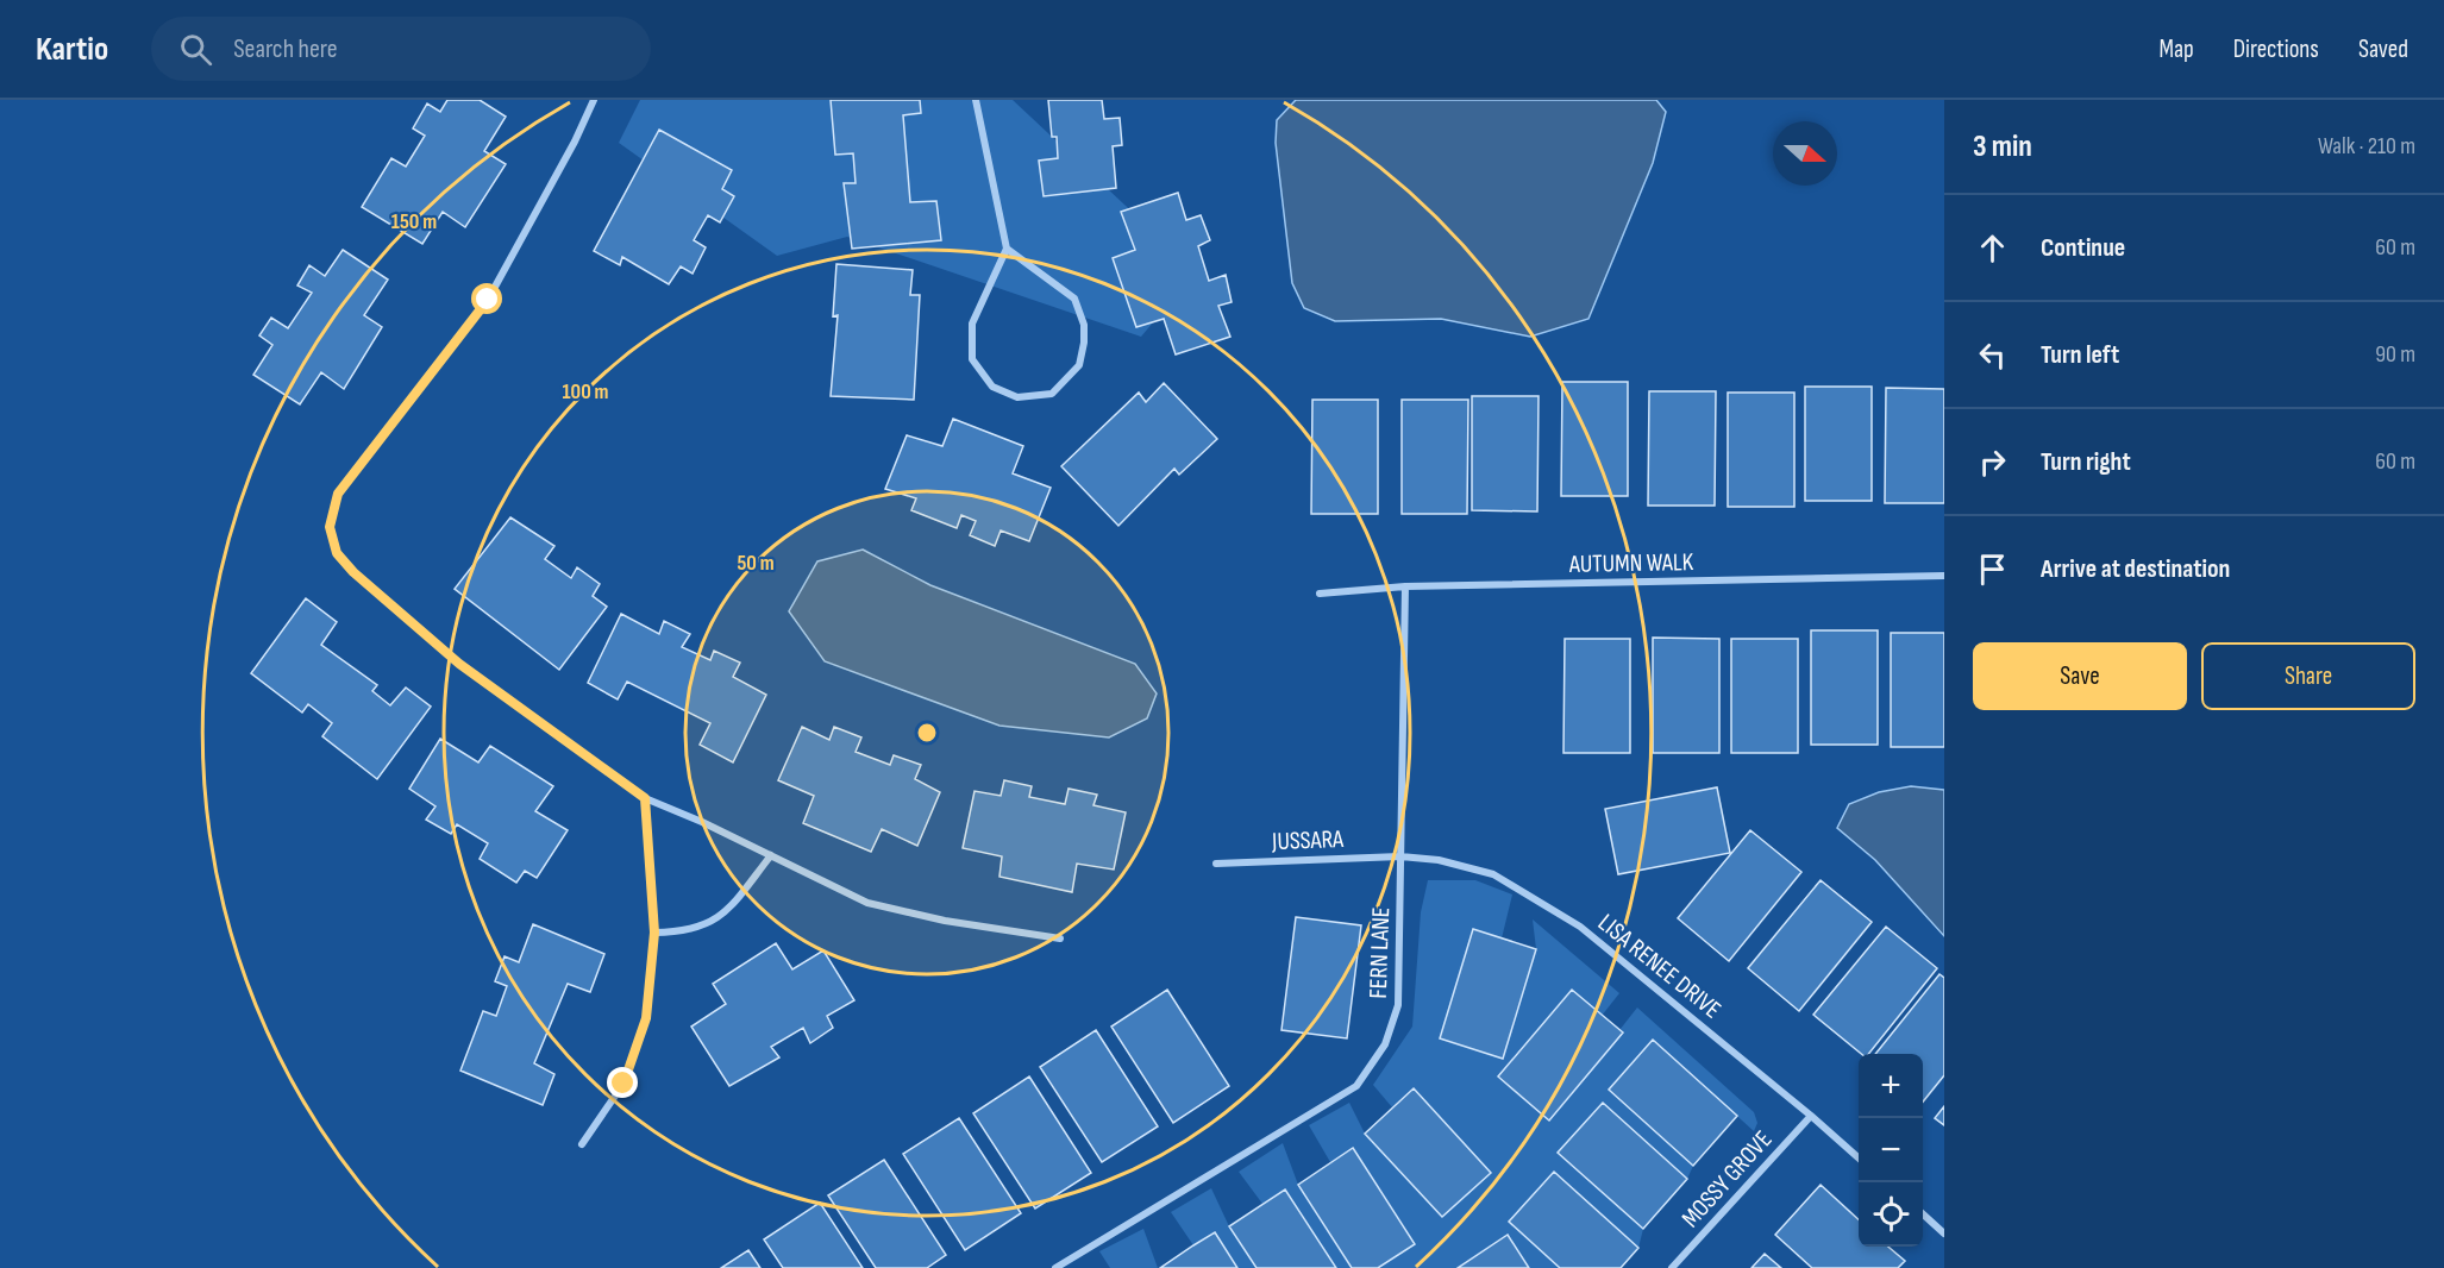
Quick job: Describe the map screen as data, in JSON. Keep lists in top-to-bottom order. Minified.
{"streets":{"street":["AUTUMN WALK","JUSSARA","FERN LANE","LISA RENEE DRIVE","MOSSY GROVE"]},"crossings":[["AUTUMN WALK","FERN LANE"],["JUSSARA","FERN LANE"],["JUSSARA","LISA RENEE DRIVE"],["FERN LANE","LISA RENEE DRIVE"],["LISA RENEE DRIVE","MOSSY GROVE"]],"north":"right","page":{"header":"Kartio","search":"Search here","nav":["Map","Directions","Saved"],"heading":["3 min","Walk · 210 m"],"list":[["Continue","60 m"],["Turn left","90 m"],["Turn right","60 m"],"Arrive at destination"],"buttons":["Save","Share"],"map_buttons":["+","−"]},"rings":["150 m","100 m","50 m"]}
